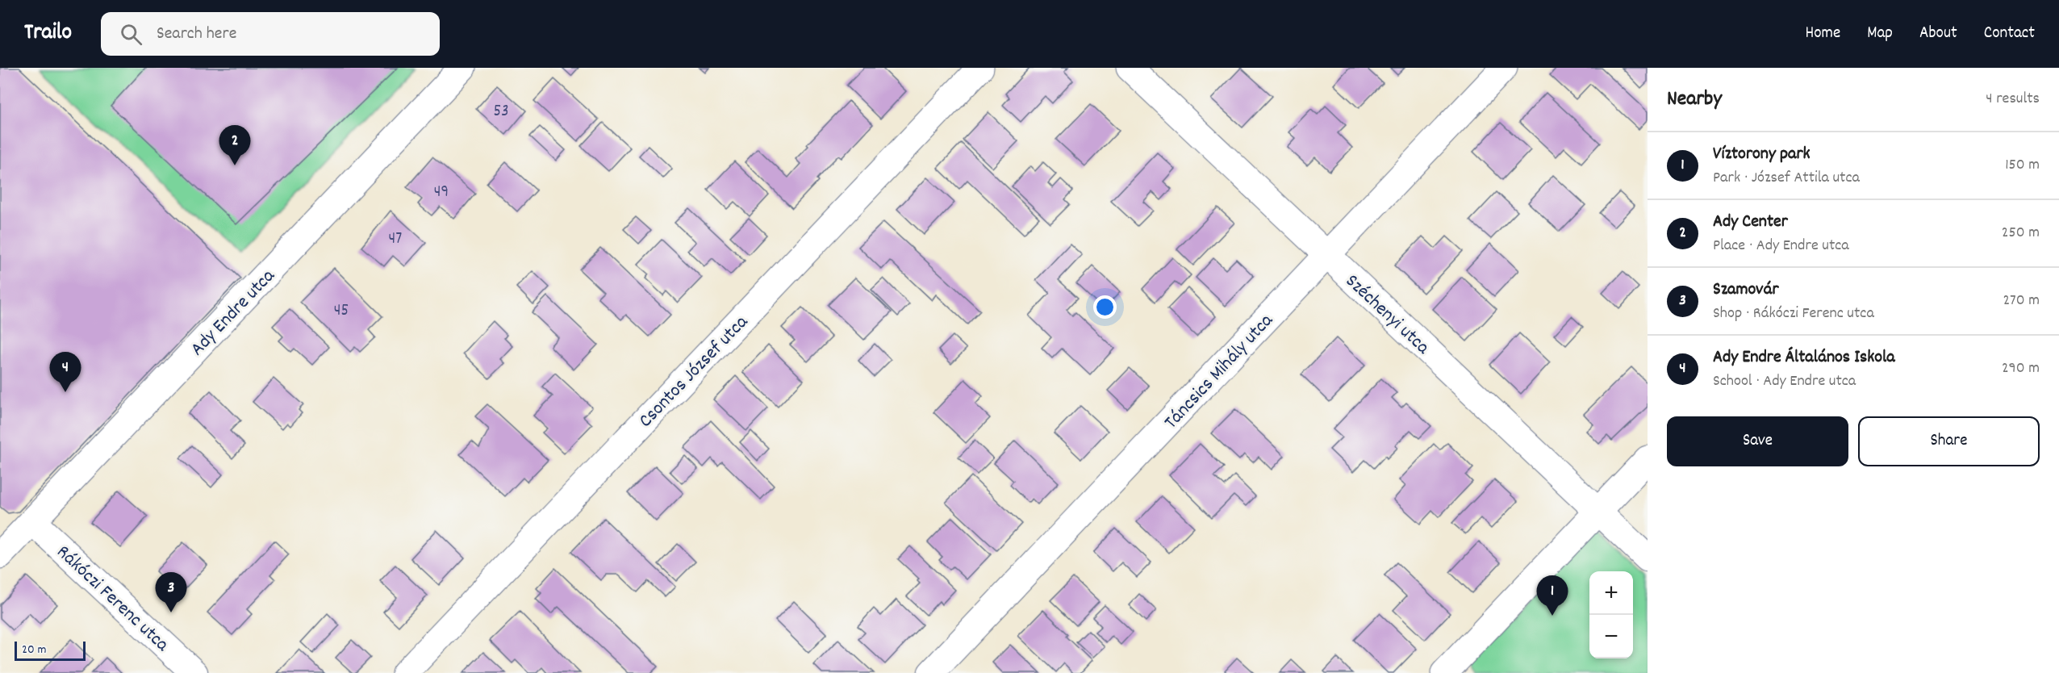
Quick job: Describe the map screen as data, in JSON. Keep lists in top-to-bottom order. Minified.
{"streets":{"street":["Ady Endre utca","Széchenyi utca","Csontos József utca","Táncsics Mihály utca","Rákóczi Ferenc utca"]},"crossings":[["Ady Endre utca","Rákóczi Ferenc utca"],["Széchenyi utca","Táncsics Mihály utca"]],"house_numbers":["53","49","47","45"],"scale_bar":"20 m","page":{"header":"Trailo","search":"Search here","nav":["Home","Map","About","Contact"],"heading":["Nearby","4 results"],"pins":["2","4","3","1"],"list":[{"mark":"1","name":"Víztorony park","note":"Park · József Attila utca","value":"150 m"},{"mark":"2","name":"Ady Center","note":"Place · Ady Endre utca","value":"250 m"},{"mark":"3","name":"Szamovár","note":"Shop · Rákóczi Ferenc utca","value":"270 m"},{"mark":"4","name":"Ady Endre Általános Iskola","note":"School · Ady Endre utca","value":"290 m"}],"buttons":["Save","Share"],"map_buttons":["+","−"],"scale":"20 m"}}
